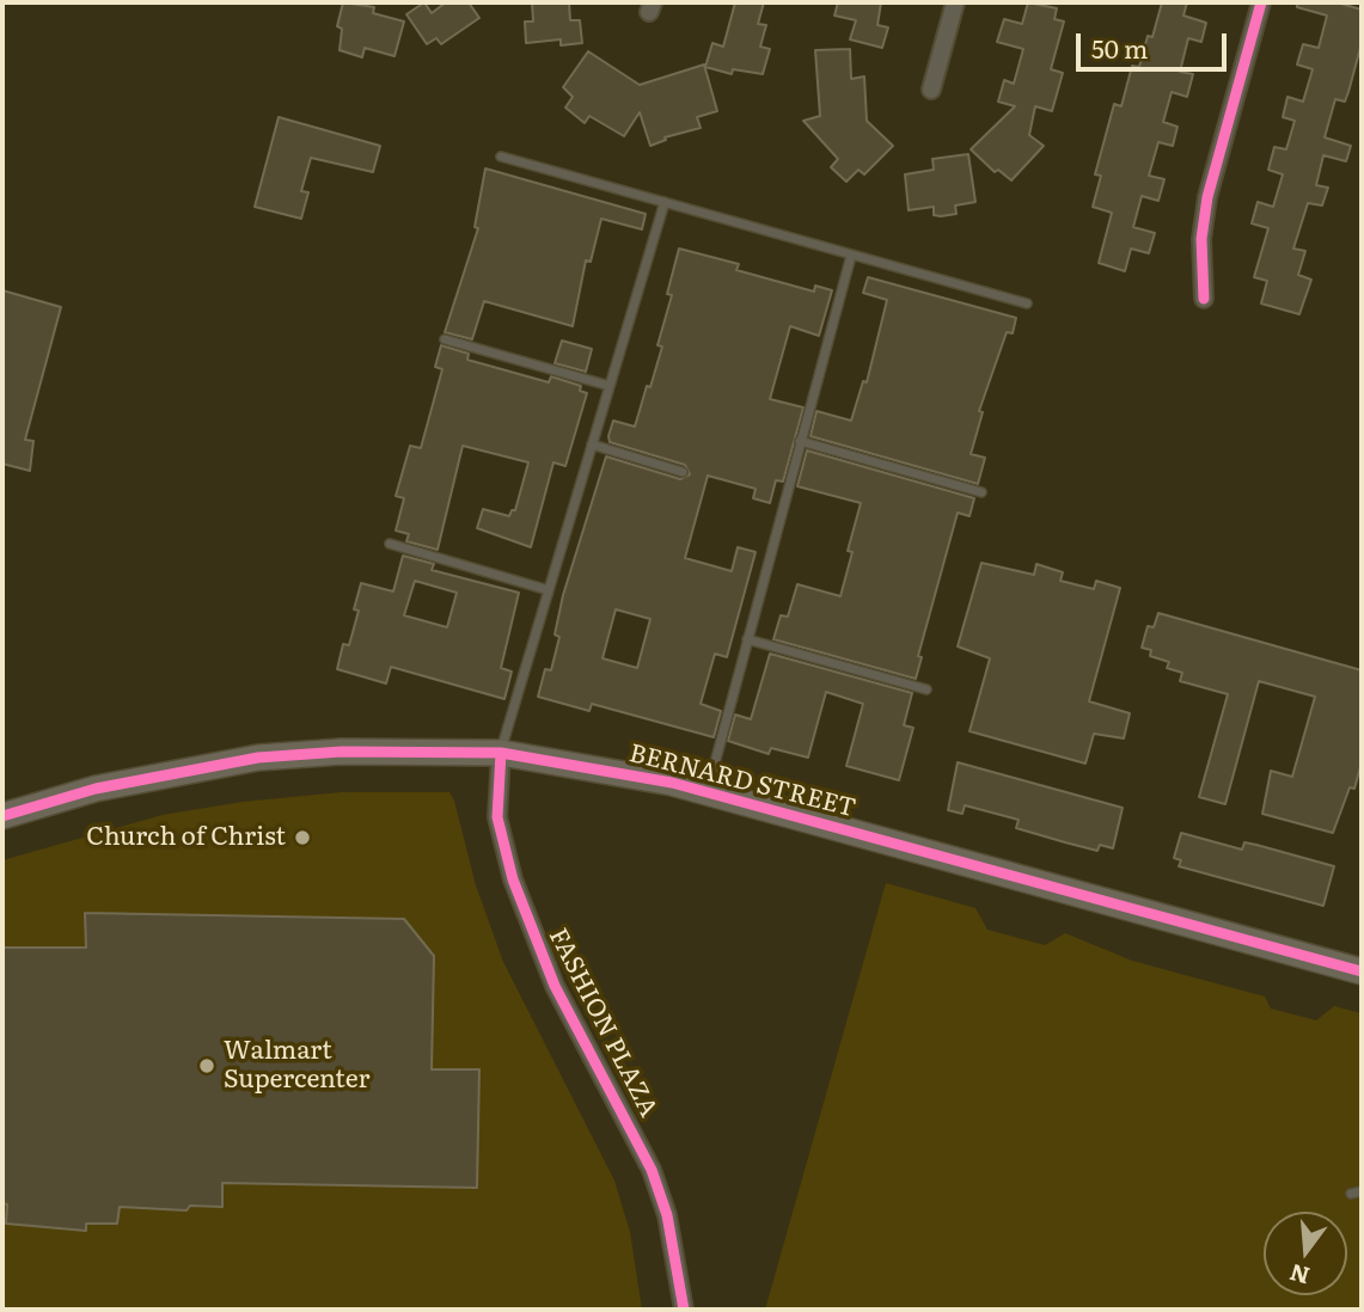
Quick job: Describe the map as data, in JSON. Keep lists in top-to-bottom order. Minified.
{"streets":{"street":["BERNARD STREET","FASHION PLAZA"]},"crossings":[["BERNARD STREET","FASHION PLAZA"]],"places":["Church of Christ","Walmart Supercenter"],"scale_bar":"50 m","north":"bottom"}
